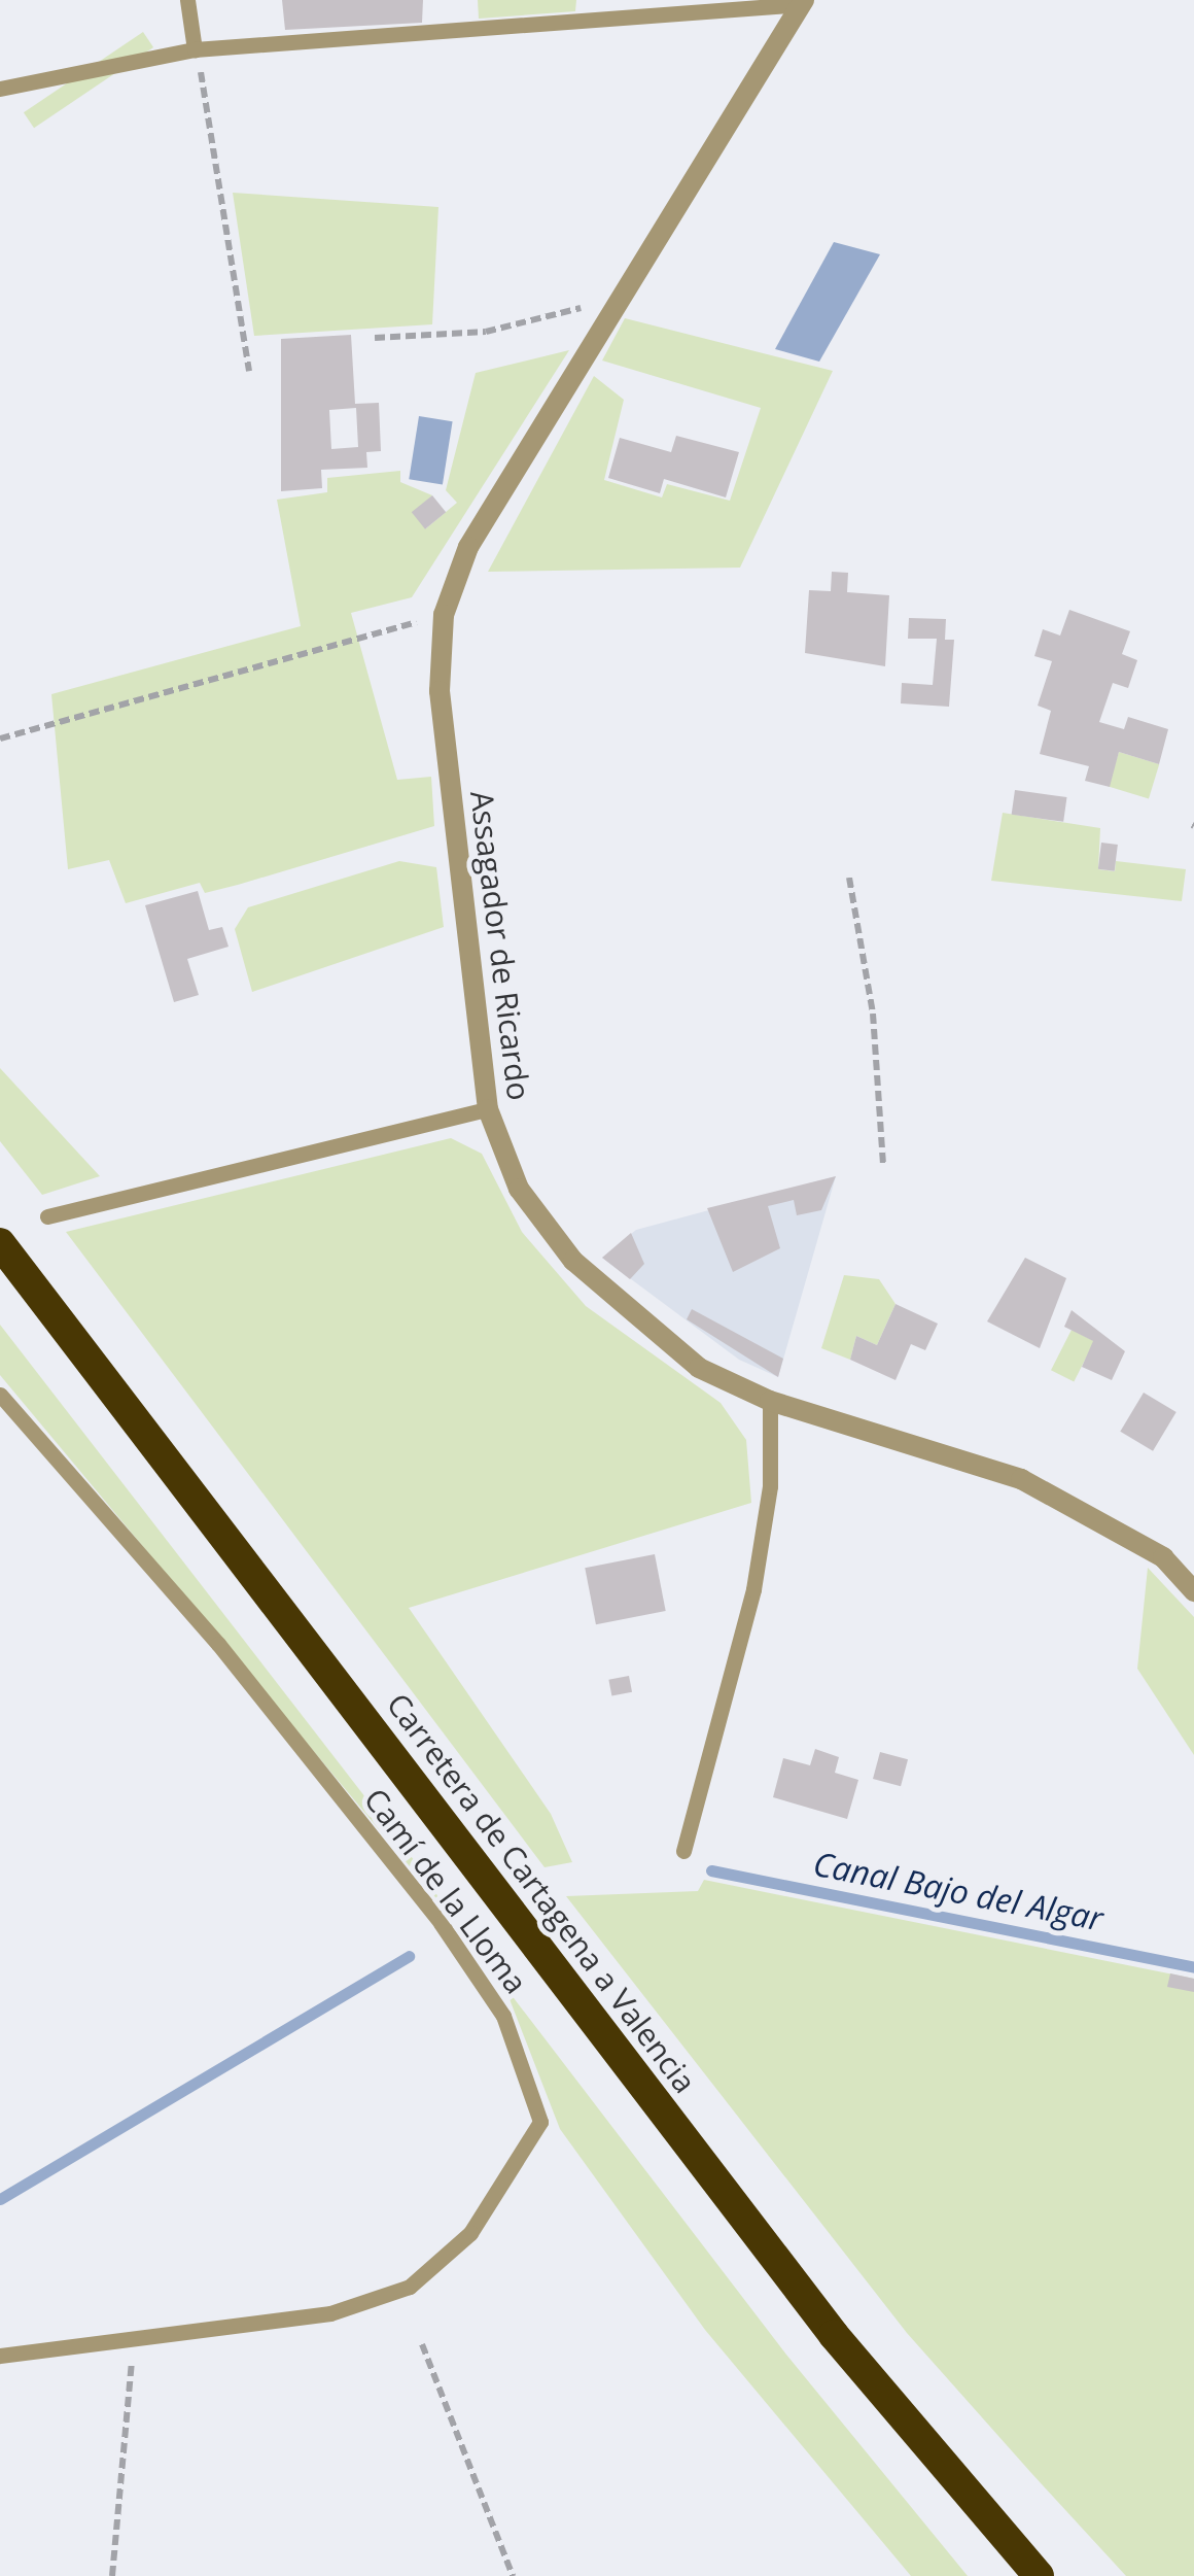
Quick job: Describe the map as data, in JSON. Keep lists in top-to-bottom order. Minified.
{"streets":{"highway":["Carretera de Cartagena a Valencia"],"street":["Assagador de Ricardo"],"lane":["Camí de la Lloma"]},"water":["Canal Bajo del Algar"]}
